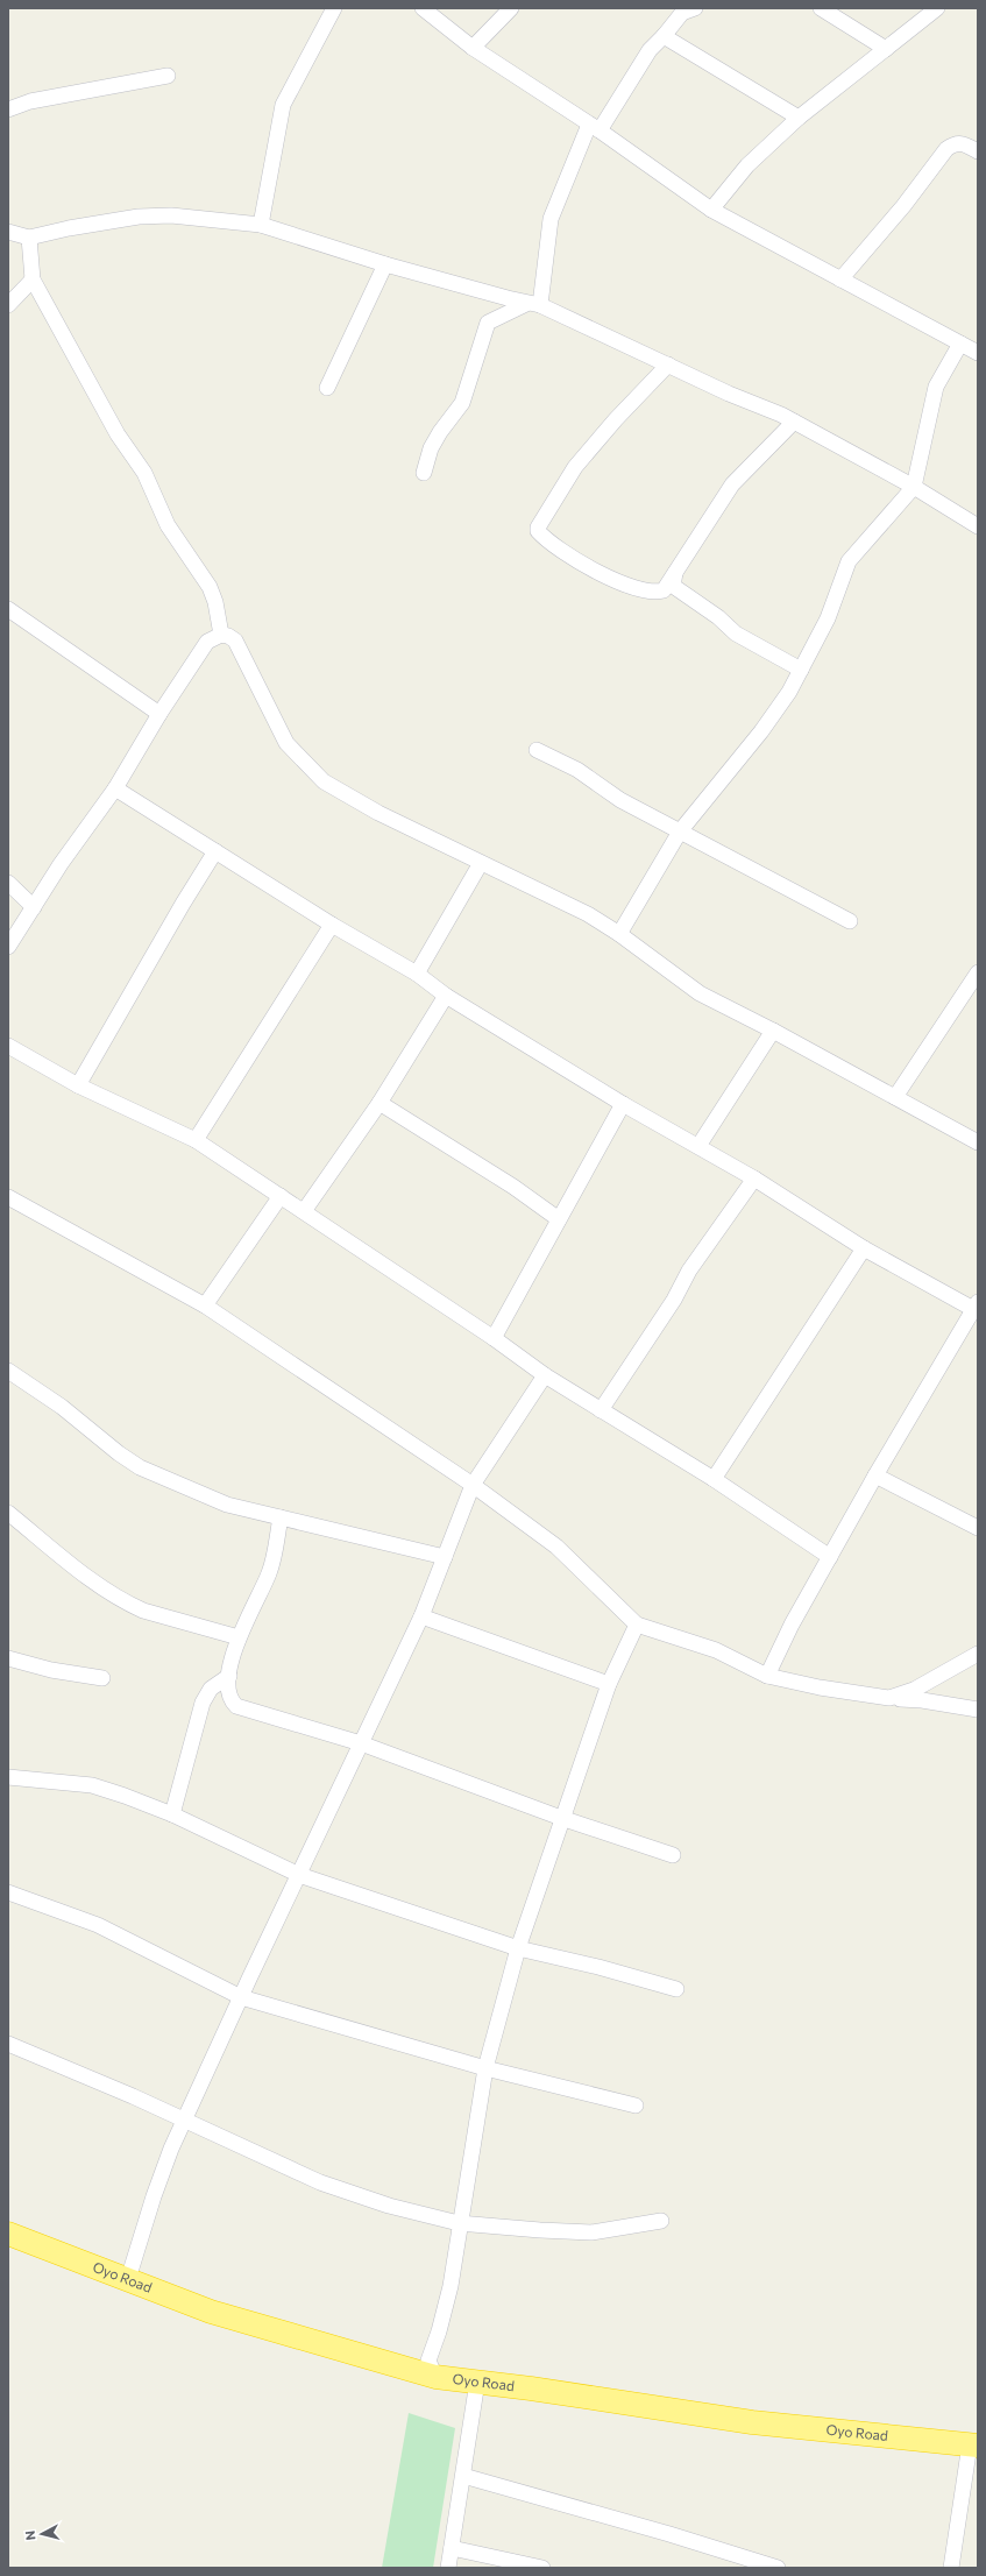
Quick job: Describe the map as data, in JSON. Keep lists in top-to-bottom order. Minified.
{"streets":{"highway":["Oyo Road"]},"north":"left"}
